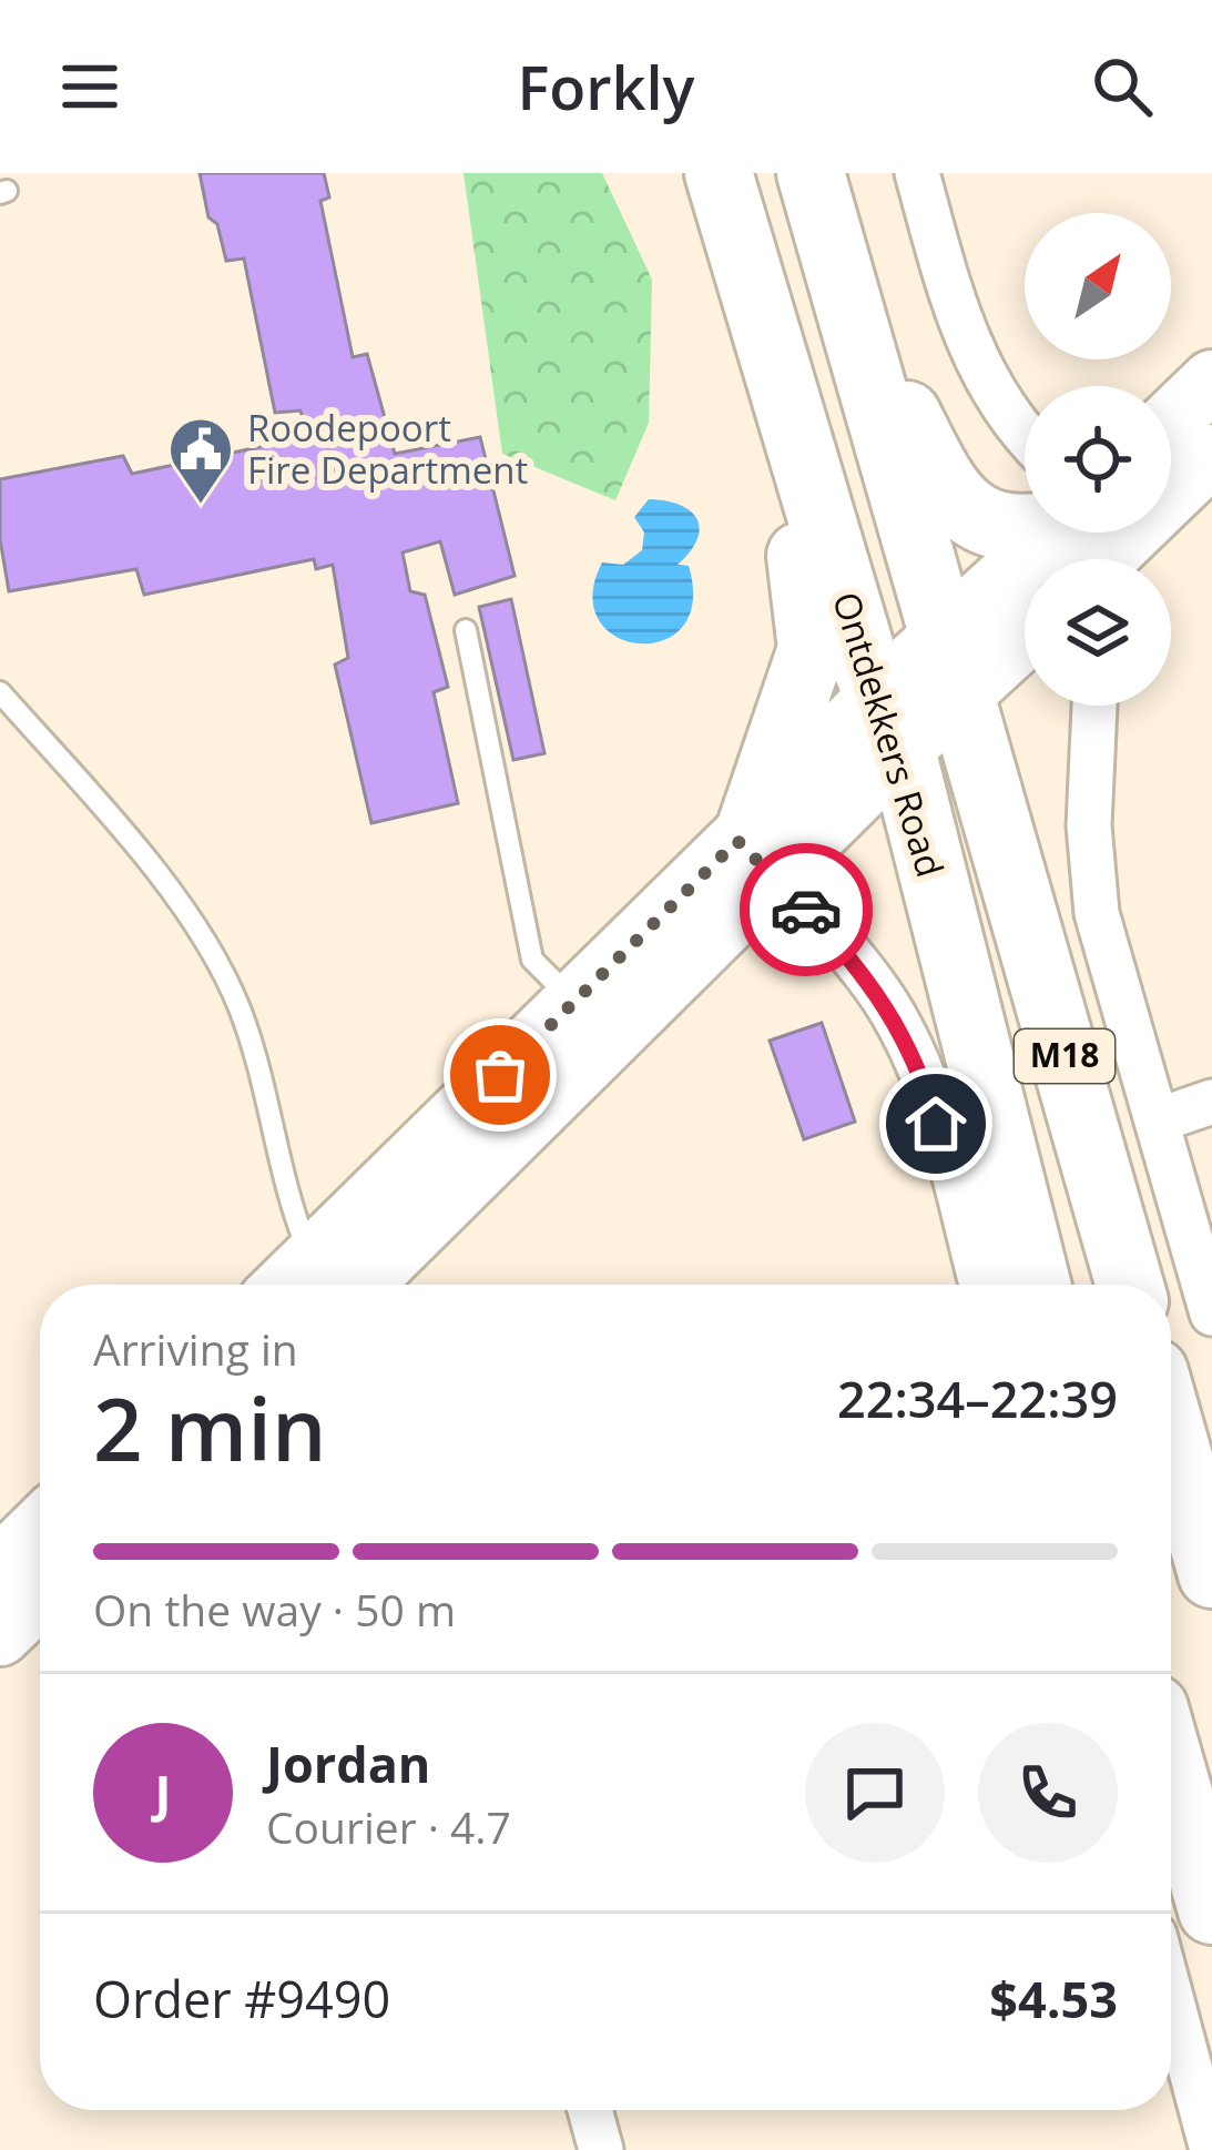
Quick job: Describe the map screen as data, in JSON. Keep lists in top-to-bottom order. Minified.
{"streets":{"main road":["Ontdekkers Road","M18"]},"places":{"public building":["Roodepoort Fire Department"]},"north":"top right","page":{"header":"Forkly","heading":["2 min","Arriving in","22:34–22:39"],"panel":["Jordan","Courier · 4.7","Order #9490","$4.53"],"bar":"On the way · 50 m","round":"J"}}
